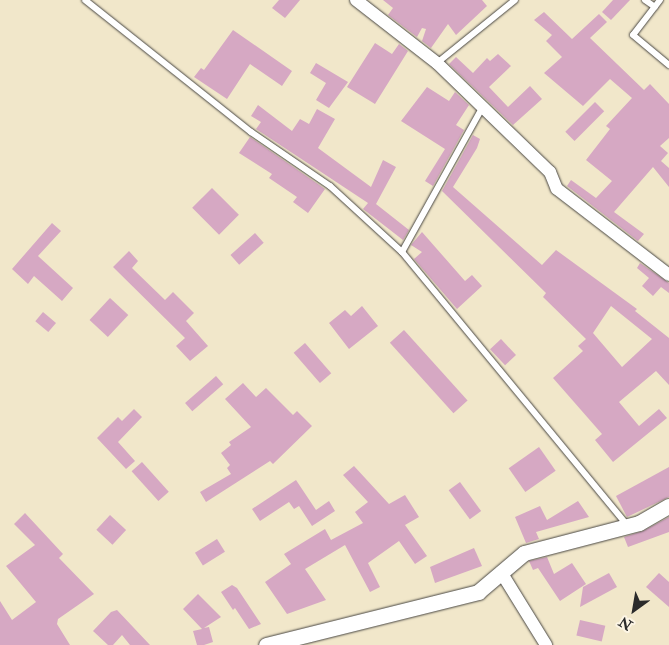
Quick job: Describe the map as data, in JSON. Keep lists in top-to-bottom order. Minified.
{"north":"bottom left"}
